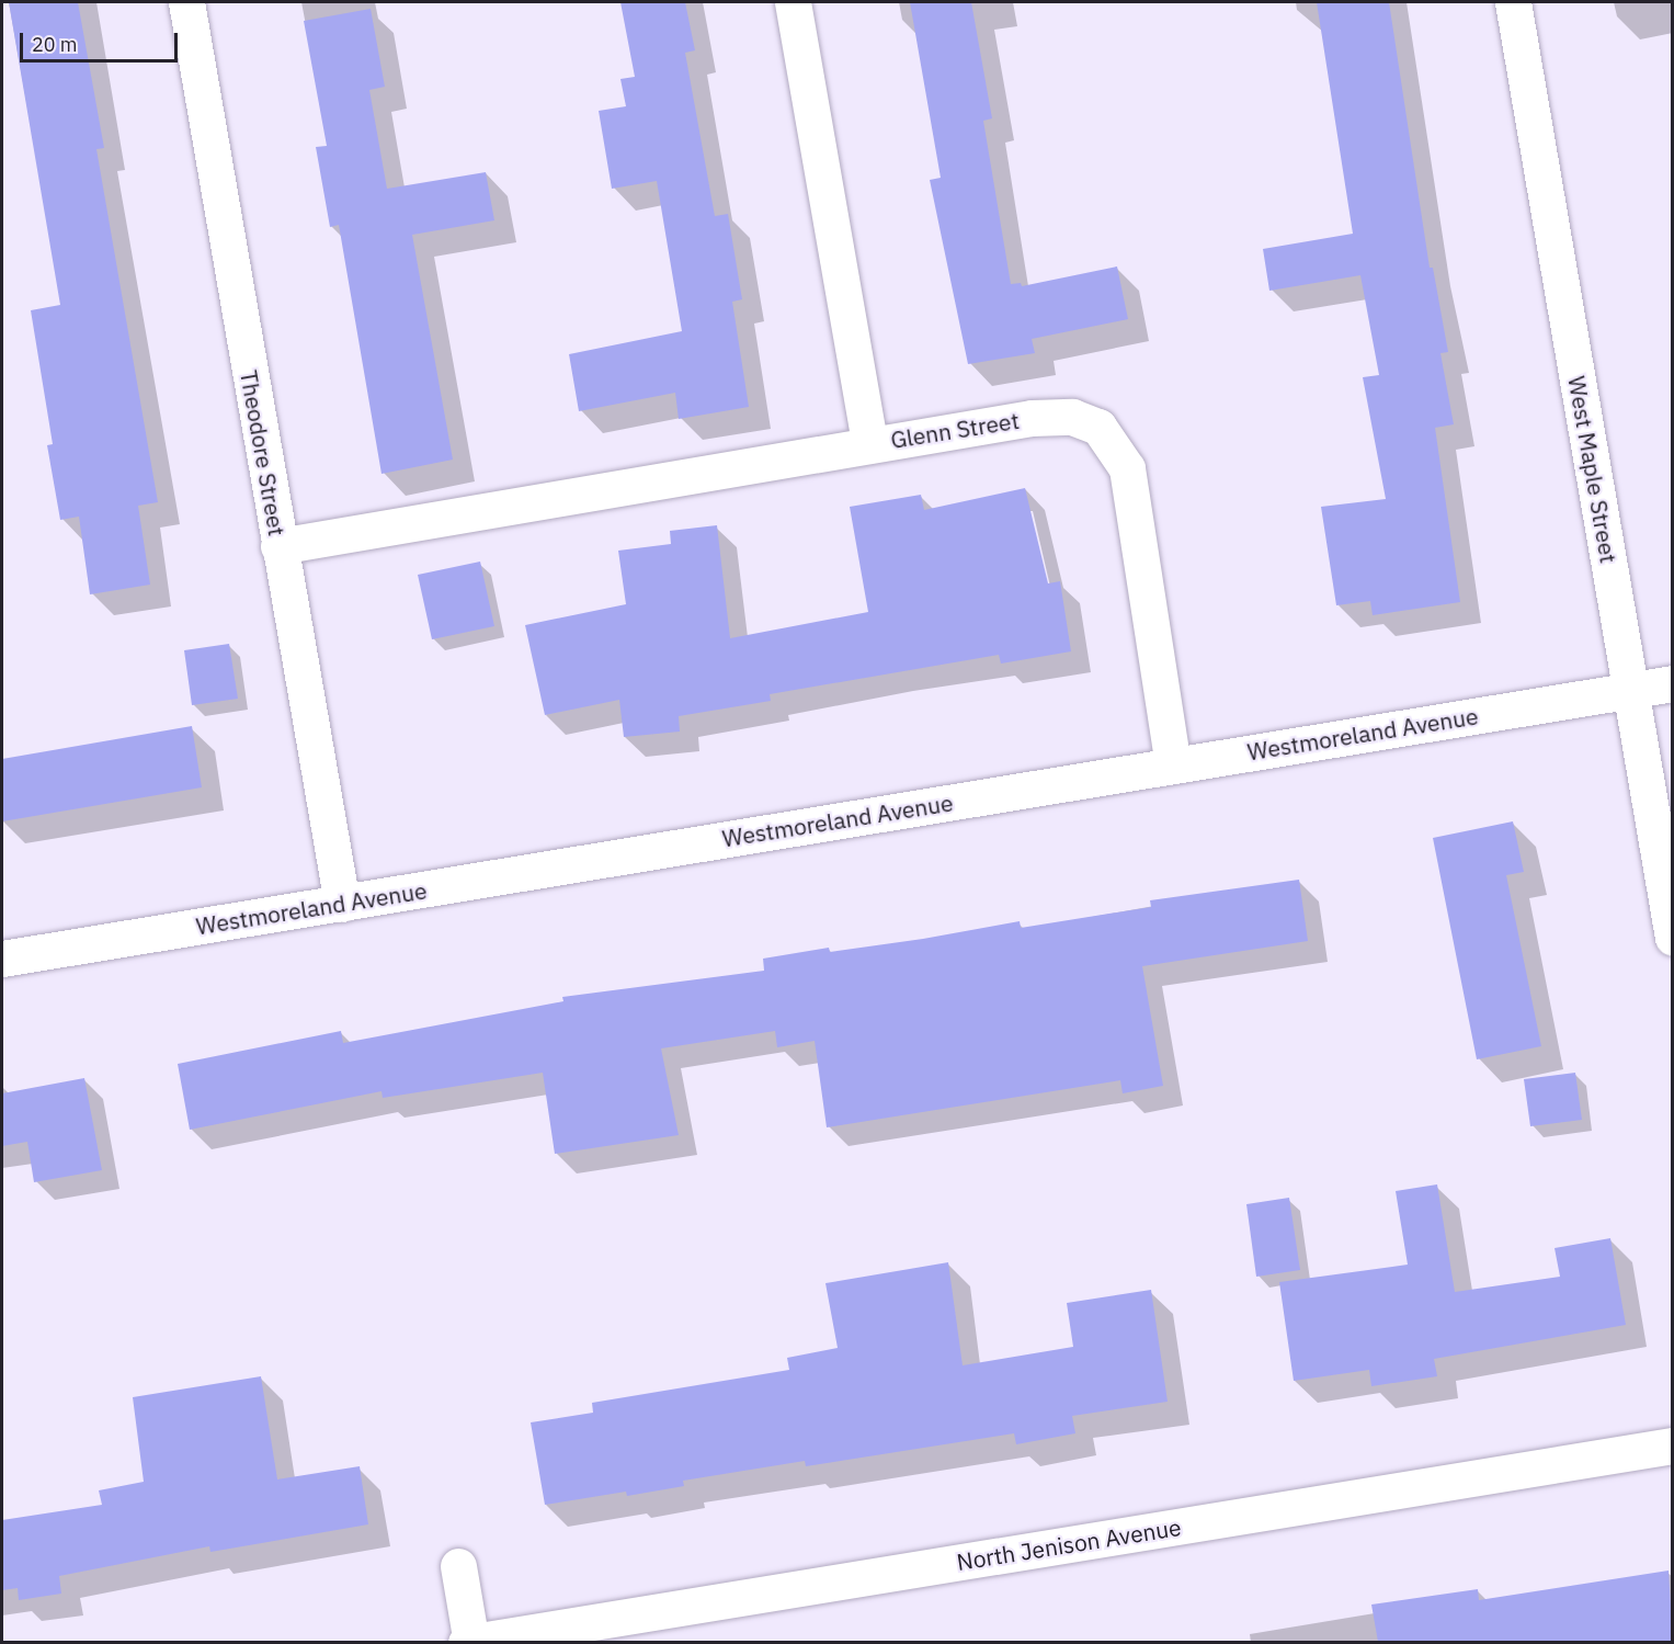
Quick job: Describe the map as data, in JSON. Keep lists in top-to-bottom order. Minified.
{"streets":{"street":["Glenn Street","Theodore Street","West Maple Street","Westmoreland Avenue","North Jenison Avenue"]},"crossings":[["Glenn Street","Westmoreland Avenue"],["Theodore Street","Westmoreland Avenue"],["West Maple Street","Westmoreland Avenue"]],"scale_bar":"20 m"}
